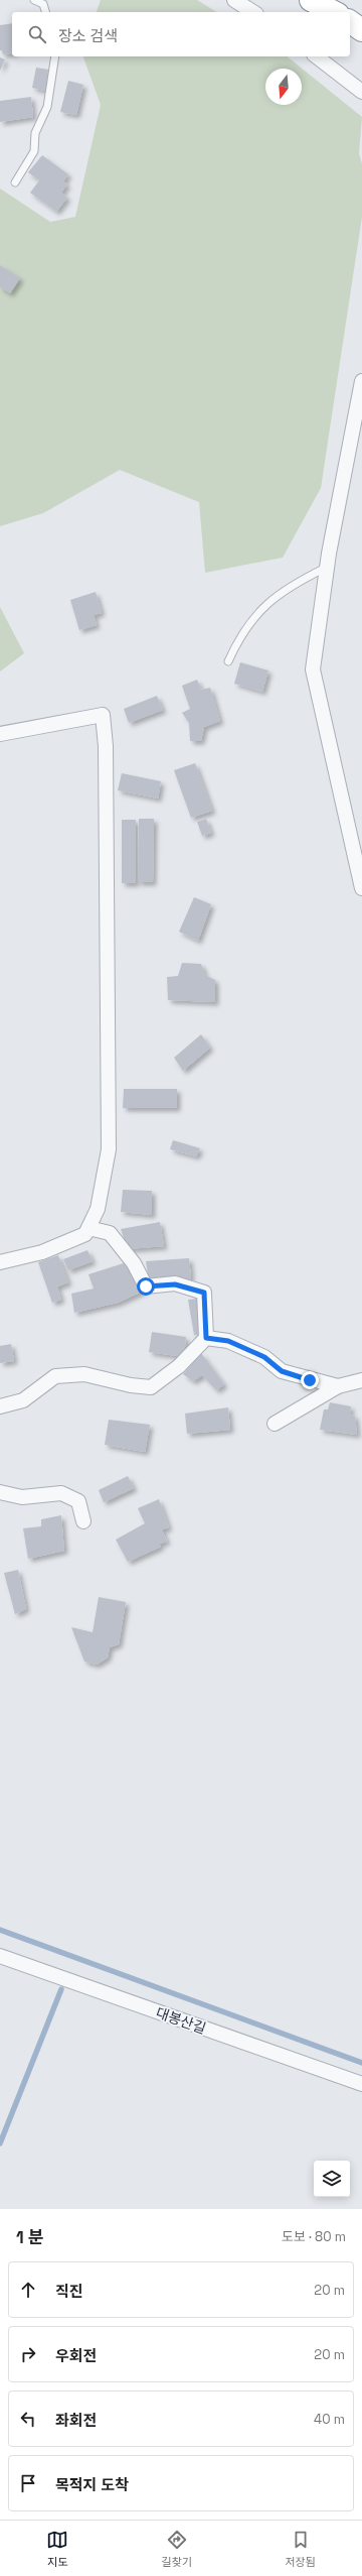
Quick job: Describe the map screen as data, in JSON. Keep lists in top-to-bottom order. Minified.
{"streets":{"street":["대봉산길"]},"north":"bottom","page":{"search":"장소 검색","heading":["1 분","도보 · 80 m"],"list":[["직진","20 m"],["우회전","20 m"],["좌회전","40 m"],"목적지 도착"],"nav":["지도","길찾기","저장됨"]}}
